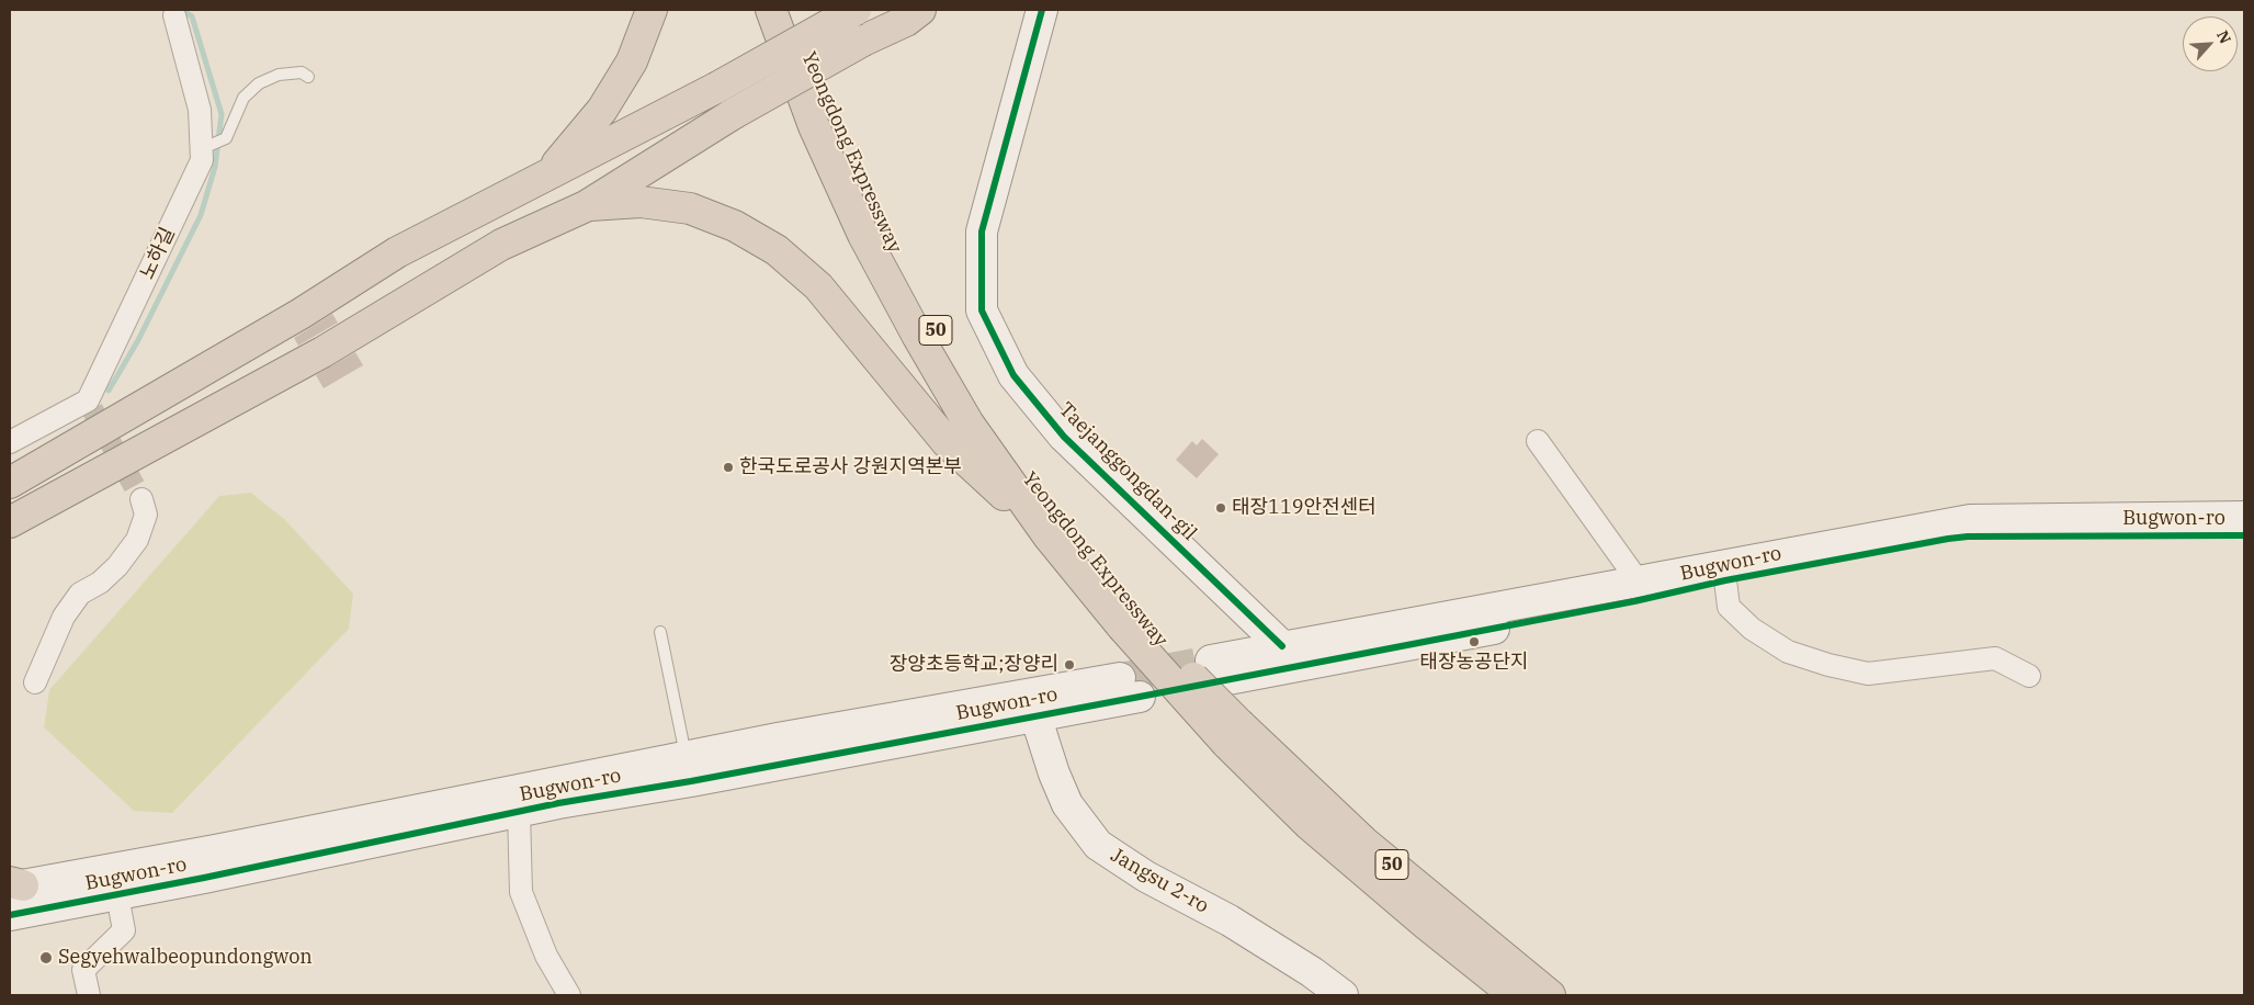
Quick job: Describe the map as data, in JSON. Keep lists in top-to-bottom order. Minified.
{"streets":{"highway":["Yeongdong Expressway","50"],"street":["노하길","Taejanggongdan-gil","Bugwon-ro","Jangsu 2-ro"]},"crossings":[["Taejanggongdan-gil","Bugwon-ro"],["Bugwon-ro","Jangsu 2-ro"]],"places":["한국도로공사 강원지역본부","태장119안전센터","태장농공단지","장양초등학교;장양리","Segyehwalbeopundongwon"],"north":"top right"}
